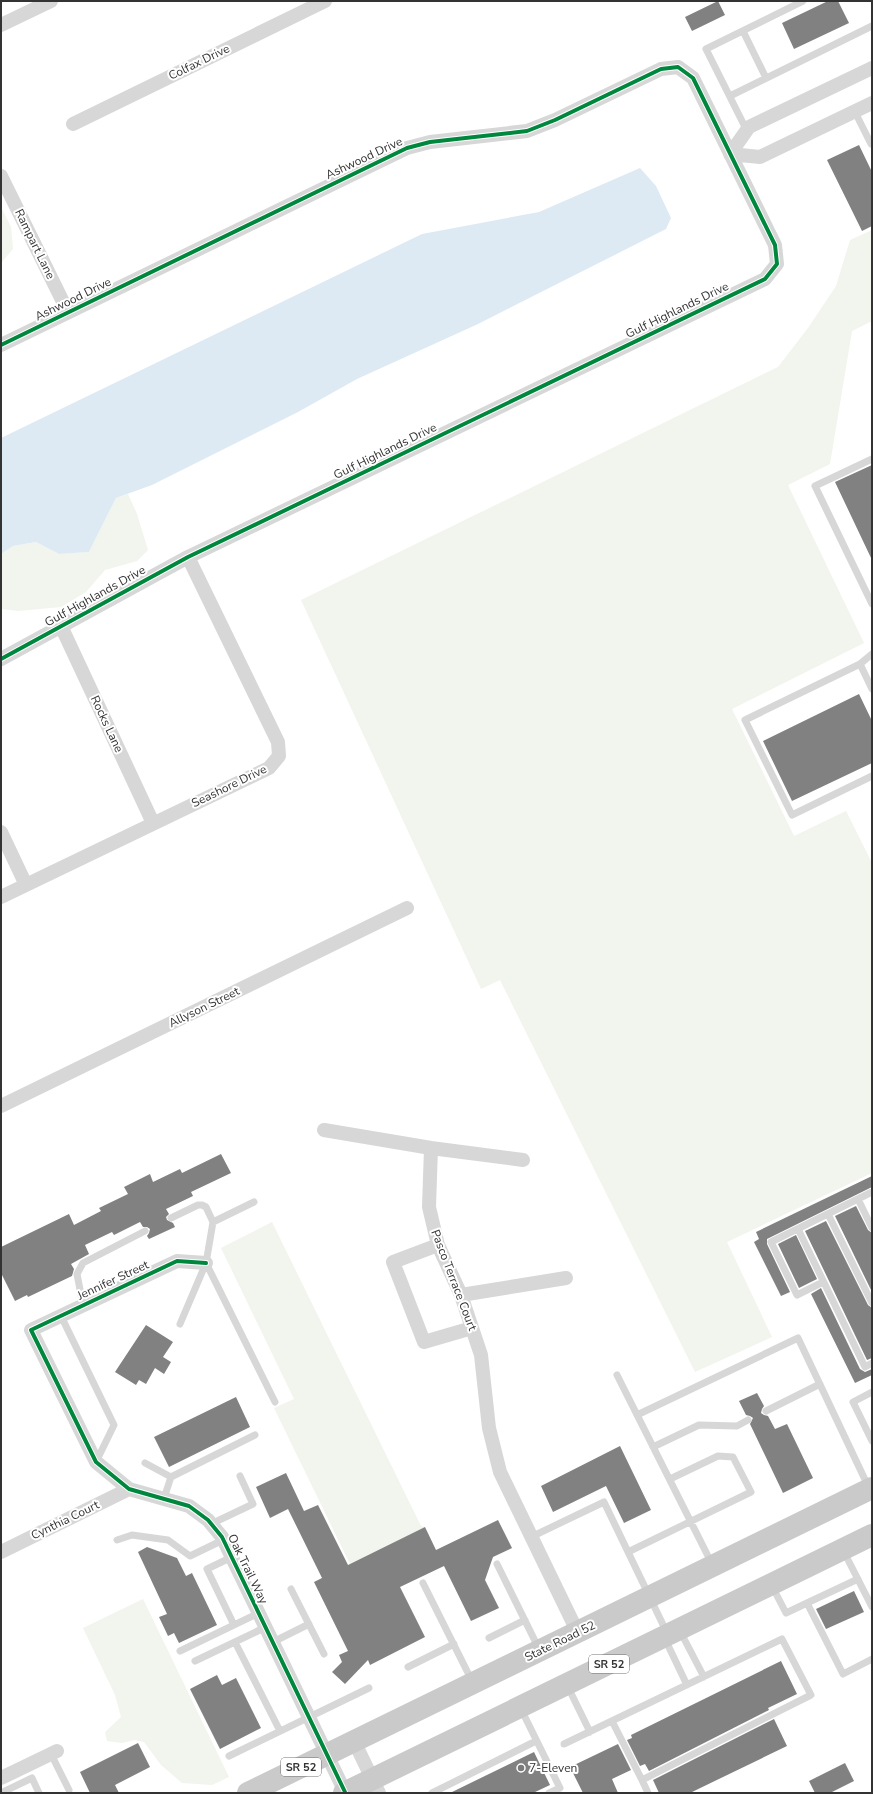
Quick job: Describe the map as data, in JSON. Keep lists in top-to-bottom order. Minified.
{"streets":{"main road":["State Road 52","SR 52"],"street":["Colfax Drive","Ashwood Drive","Rampart Lane","Gulf Highlands Drive","Rocks Lane","Seashore Drive","Allyson Street","Jennifer Street","Pasco Terrace Court","Cynthia Court","Oak Trail Way"]},"crossings":[["Ashwood Drive","Rampart Lane"],["Ashwood Drive","Gulf Highlands Drive"],["Gulf Highlands Drive","Rocks Lane"],["Gulf Highlands Drive","Seashore Drive"],["Rocks Lane","Seashore Drive"],["Jennifer Street","Oak Trail Way"],["Pasco Terrace Court","State Road 52"],["Cynthia Court","Oak Trail Way"],["Oak Trail Way","State Road 52"],["Oak Trail Way","SR 52"]],"places":["7-Eleven"]}
